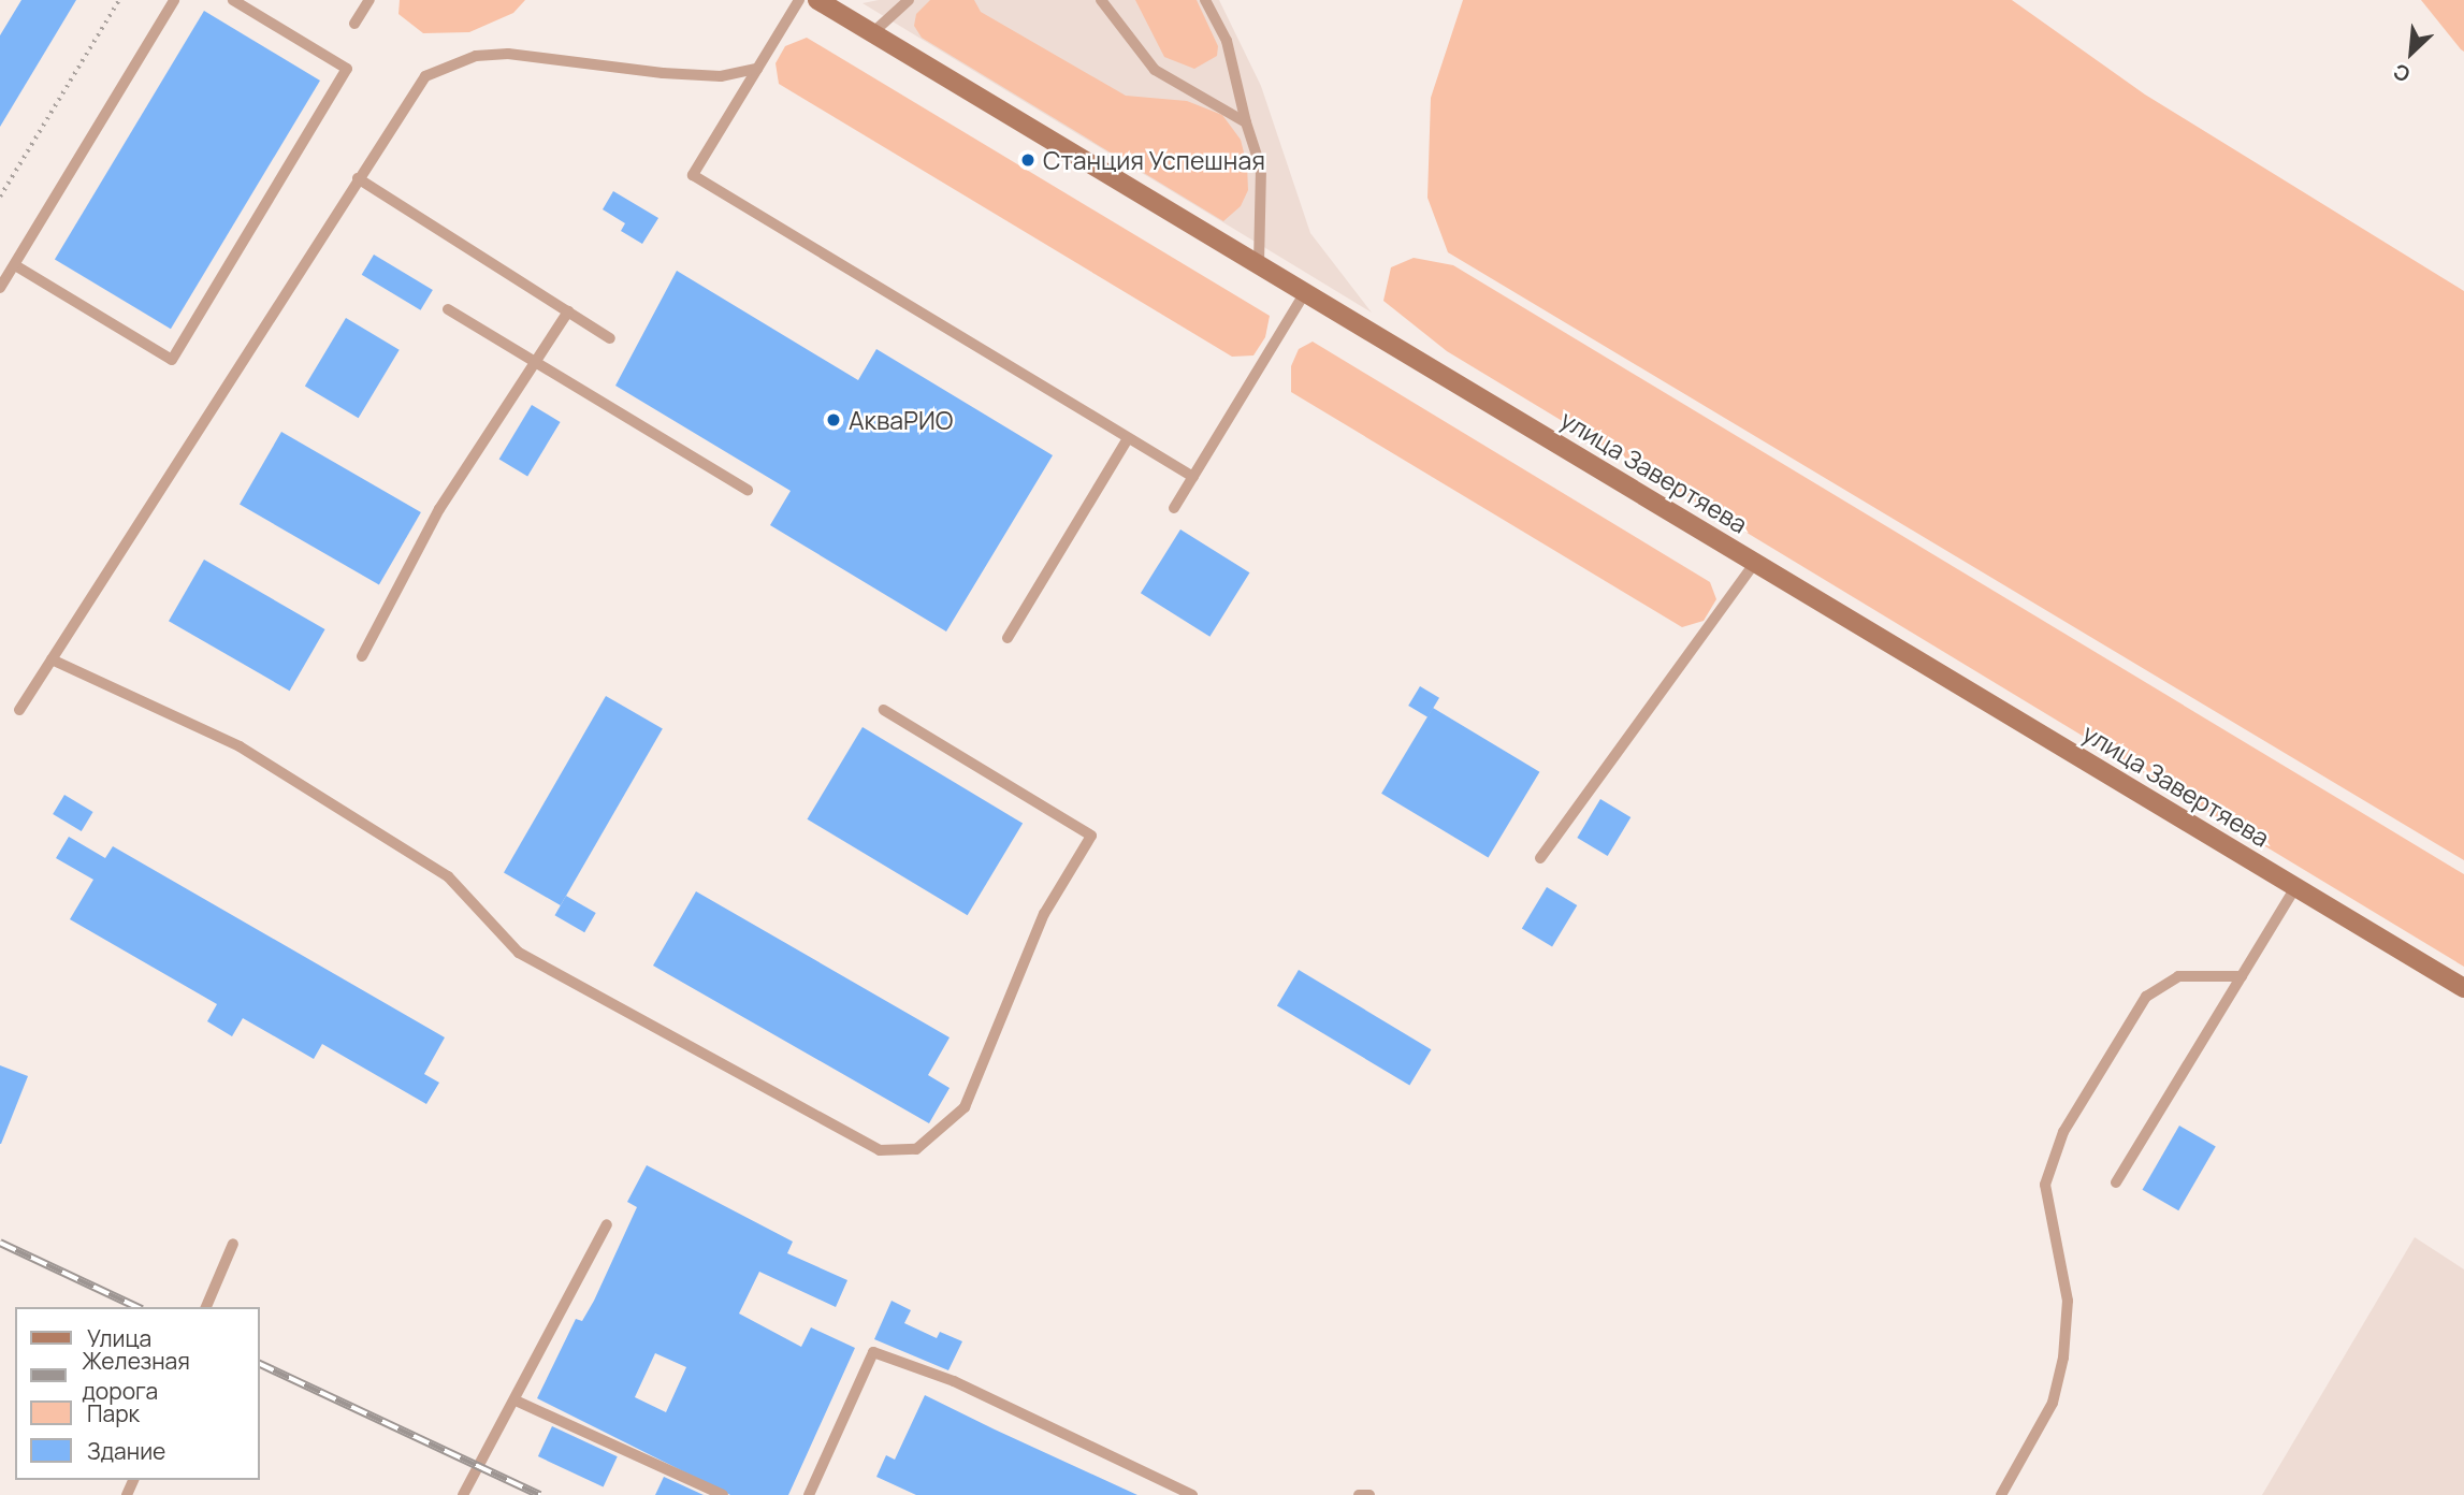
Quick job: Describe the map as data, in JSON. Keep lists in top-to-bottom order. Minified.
{"streets":{"main road":["улица Завертяева"]},"places":["Станция Успешная","АкваРИО"],"legend":["Улица","Железная дорога","Парк","Здание"],"north":"bottom left"}
